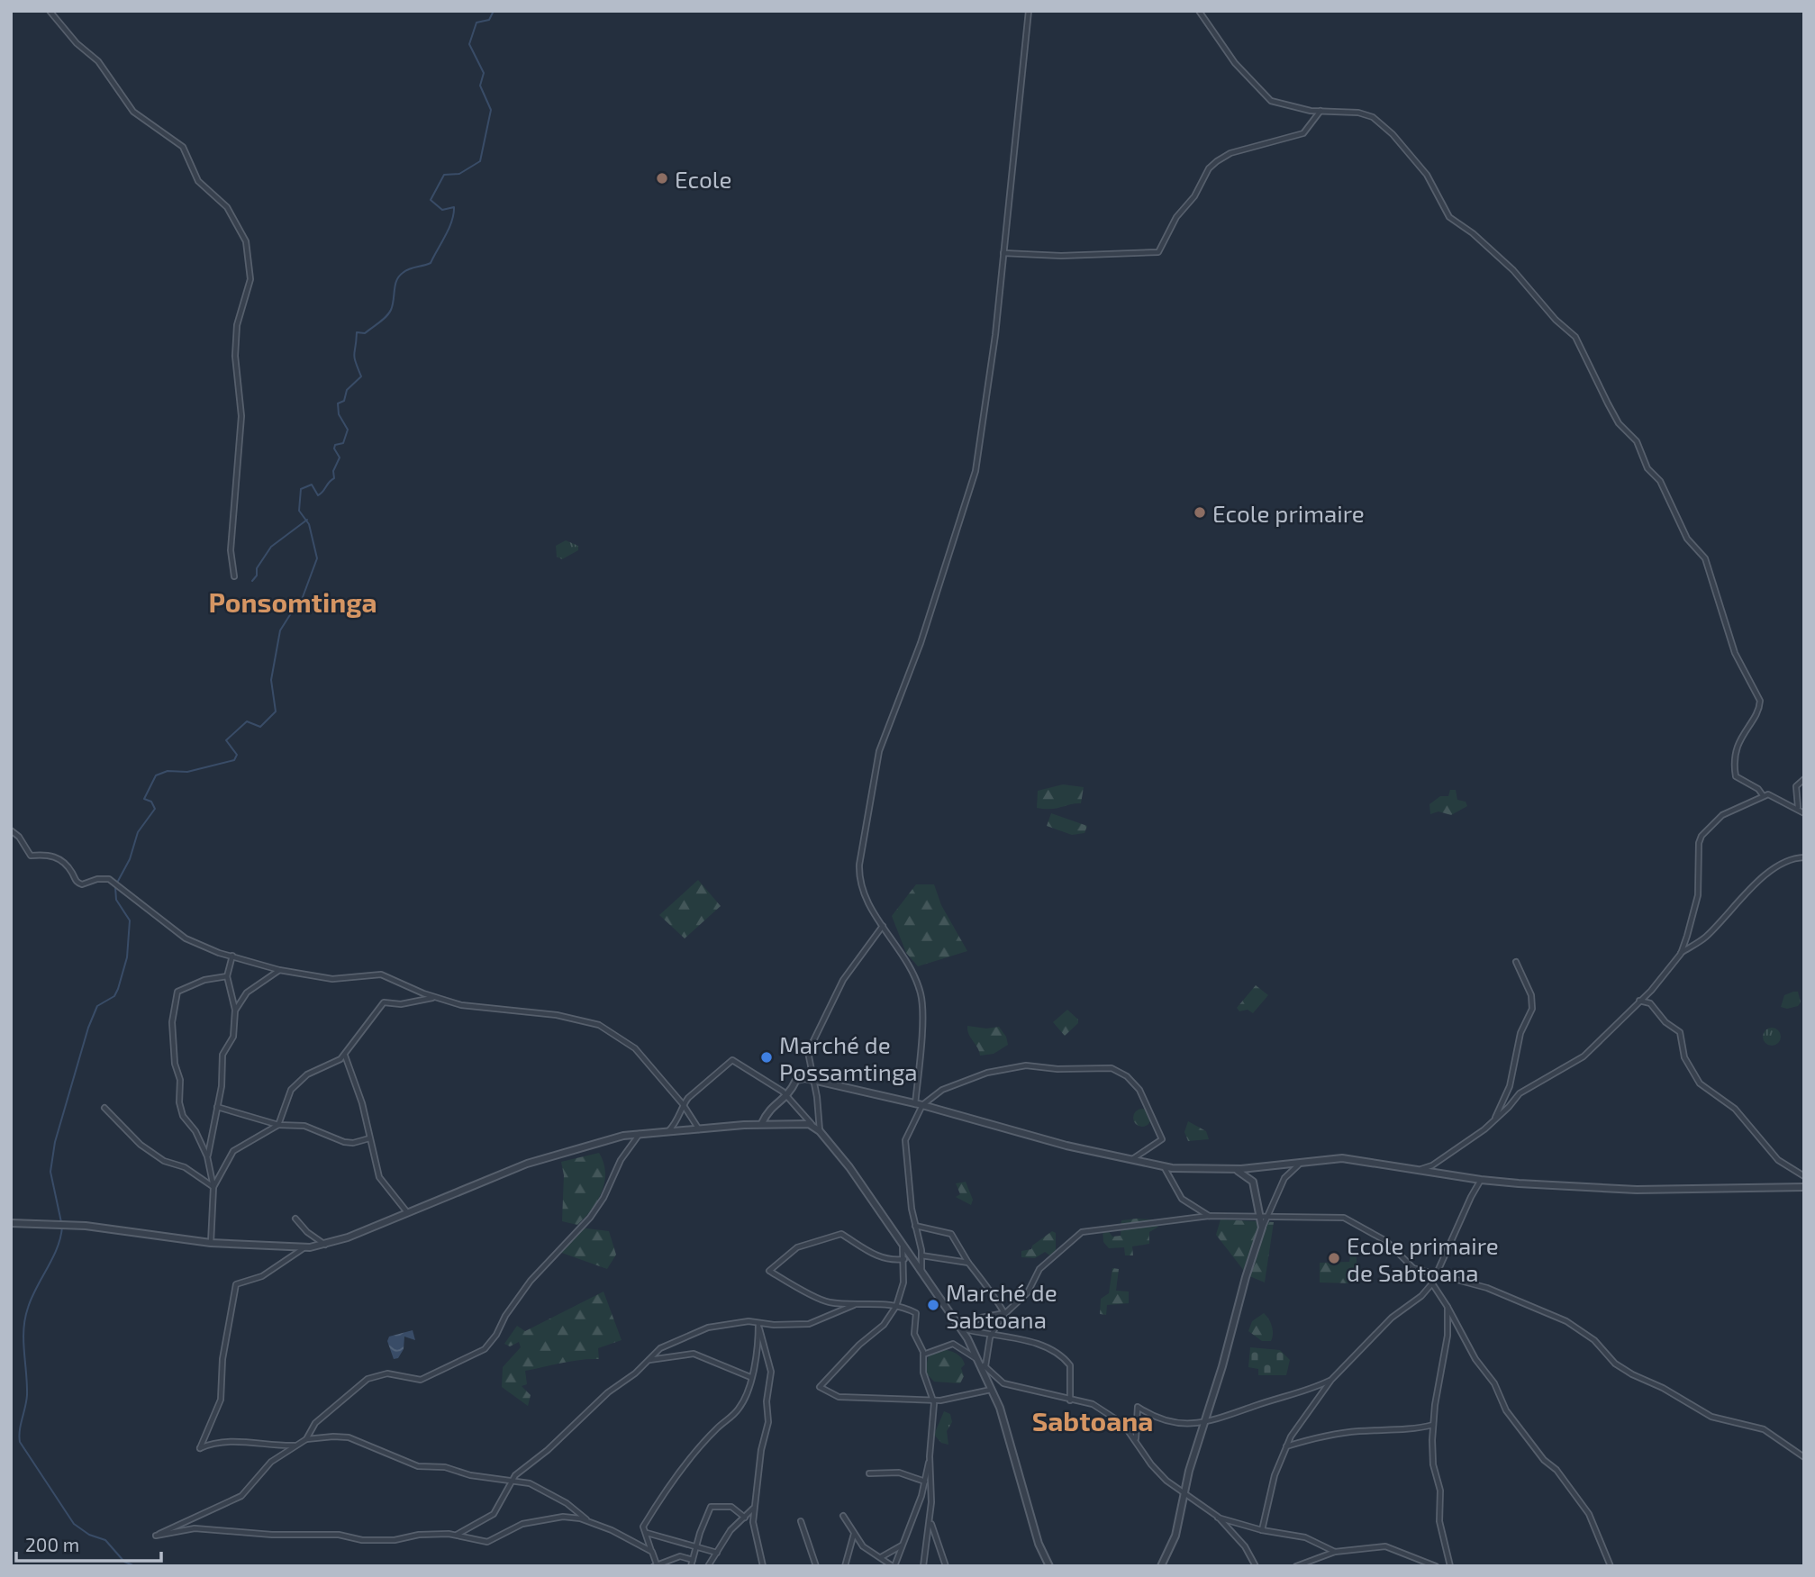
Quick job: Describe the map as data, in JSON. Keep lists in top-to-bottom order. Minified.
{"districts":["Ponsomtinga","Sabtoana"],"places":["Ecole","Ecole primaire","Marché de Possamtinga","Ecole primaire de Sabtoana","Marché de Sabtoana"],"scale_bar":"200 m"}
